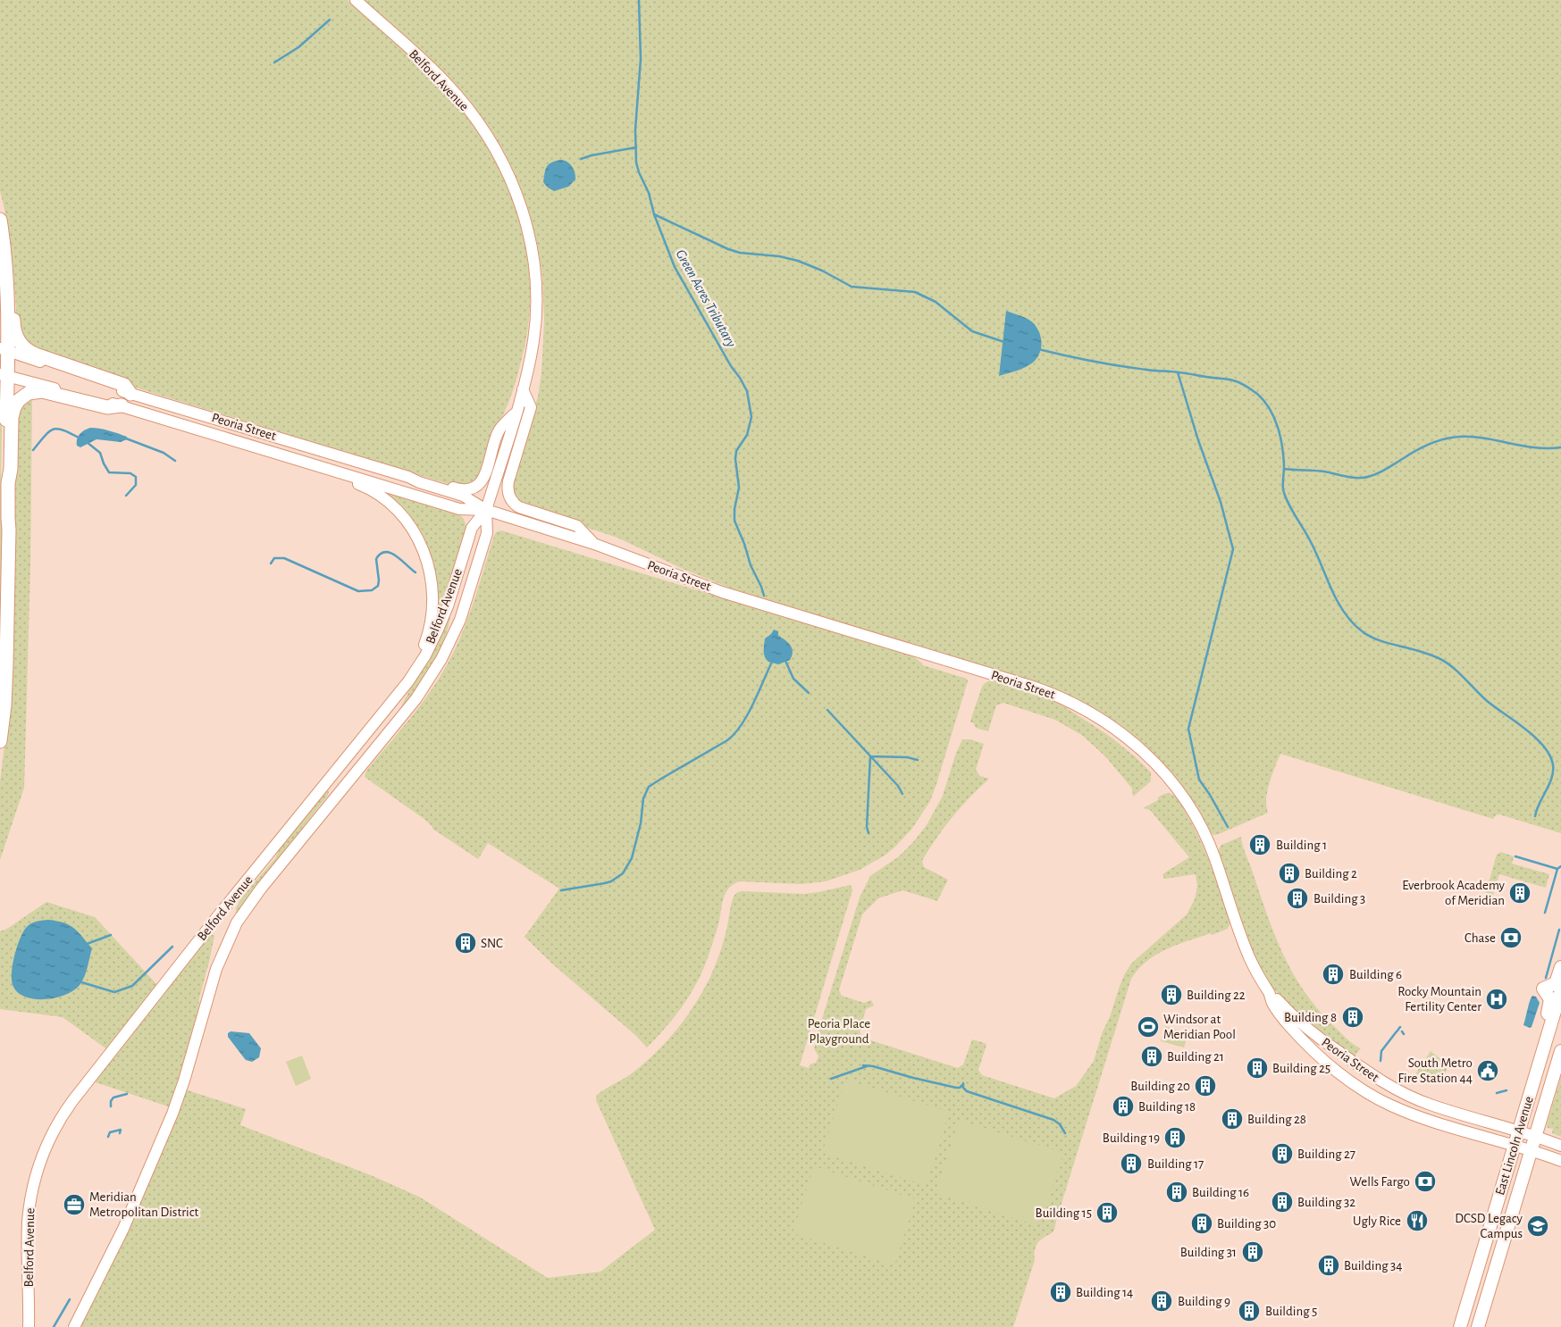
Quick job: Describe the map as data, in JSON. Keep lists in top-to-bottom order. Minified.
{"streets":{"main road":["Belford Avenue","Peoria Street","East Lincoln Avenue"]},"crossings":[["Belford Avenue","Peoria Street"],["Peoria Street","East Lincoln Avenue"]],"water":["Green Acres Tributary"],"parks":["Peoria Place Playground"],"places":{"building":["Building 1","Building 2","Everbrook Academy of Meridian","Building 3","SNC","Building 6","Building 22","Building 8","Building 21","Building 25","Building 20","Building 18","Building 28","Building 19","Building 27","Building 17","Building 16","Building 32","Building 15","Building 30","Building 31","Building 34","Building 14","Building 9","Building 5"],"bank":["Chase","Wells Fargo"],"hospital":["Rocky Mountain Fertility Center"],"sports":["Windsor at Meridian Pool"],"public building":["South Metro Fire Station 44"],"office":["Meridian Metropolitan District"],"restaurant":["Ugly Rice"],"school or university":["DCSD Legacy Campus"]}}
